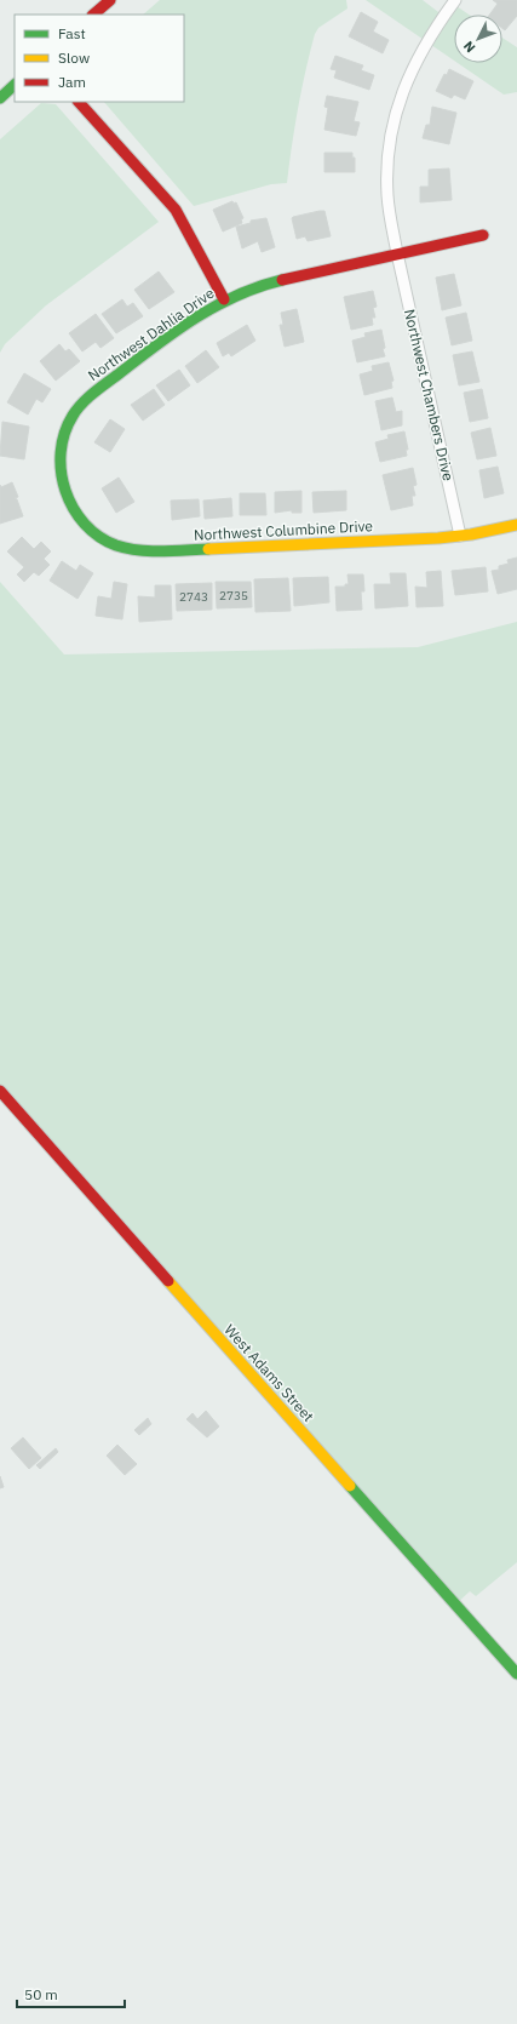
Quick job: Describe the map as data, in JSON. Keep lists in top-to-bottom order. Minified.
{"streets":{"street":["Northwest Dahlia Drive","Northwest Chambers Drive","Northwest Columbine Drive","West Adams Street"]},"crossings":[["Northwest Dahlia Drive","Northwest Chambers Drive"],["Northwest Dahlia Drive","Northwest Columbine Drive"],["Northwest Chambers Drive","Northwest Columbine Drive"]],"house_numbers":["2735","2743"],"legend":["Fast","Slow","Jam"],"scale_bar":"50 m","north":"bottom left"}
